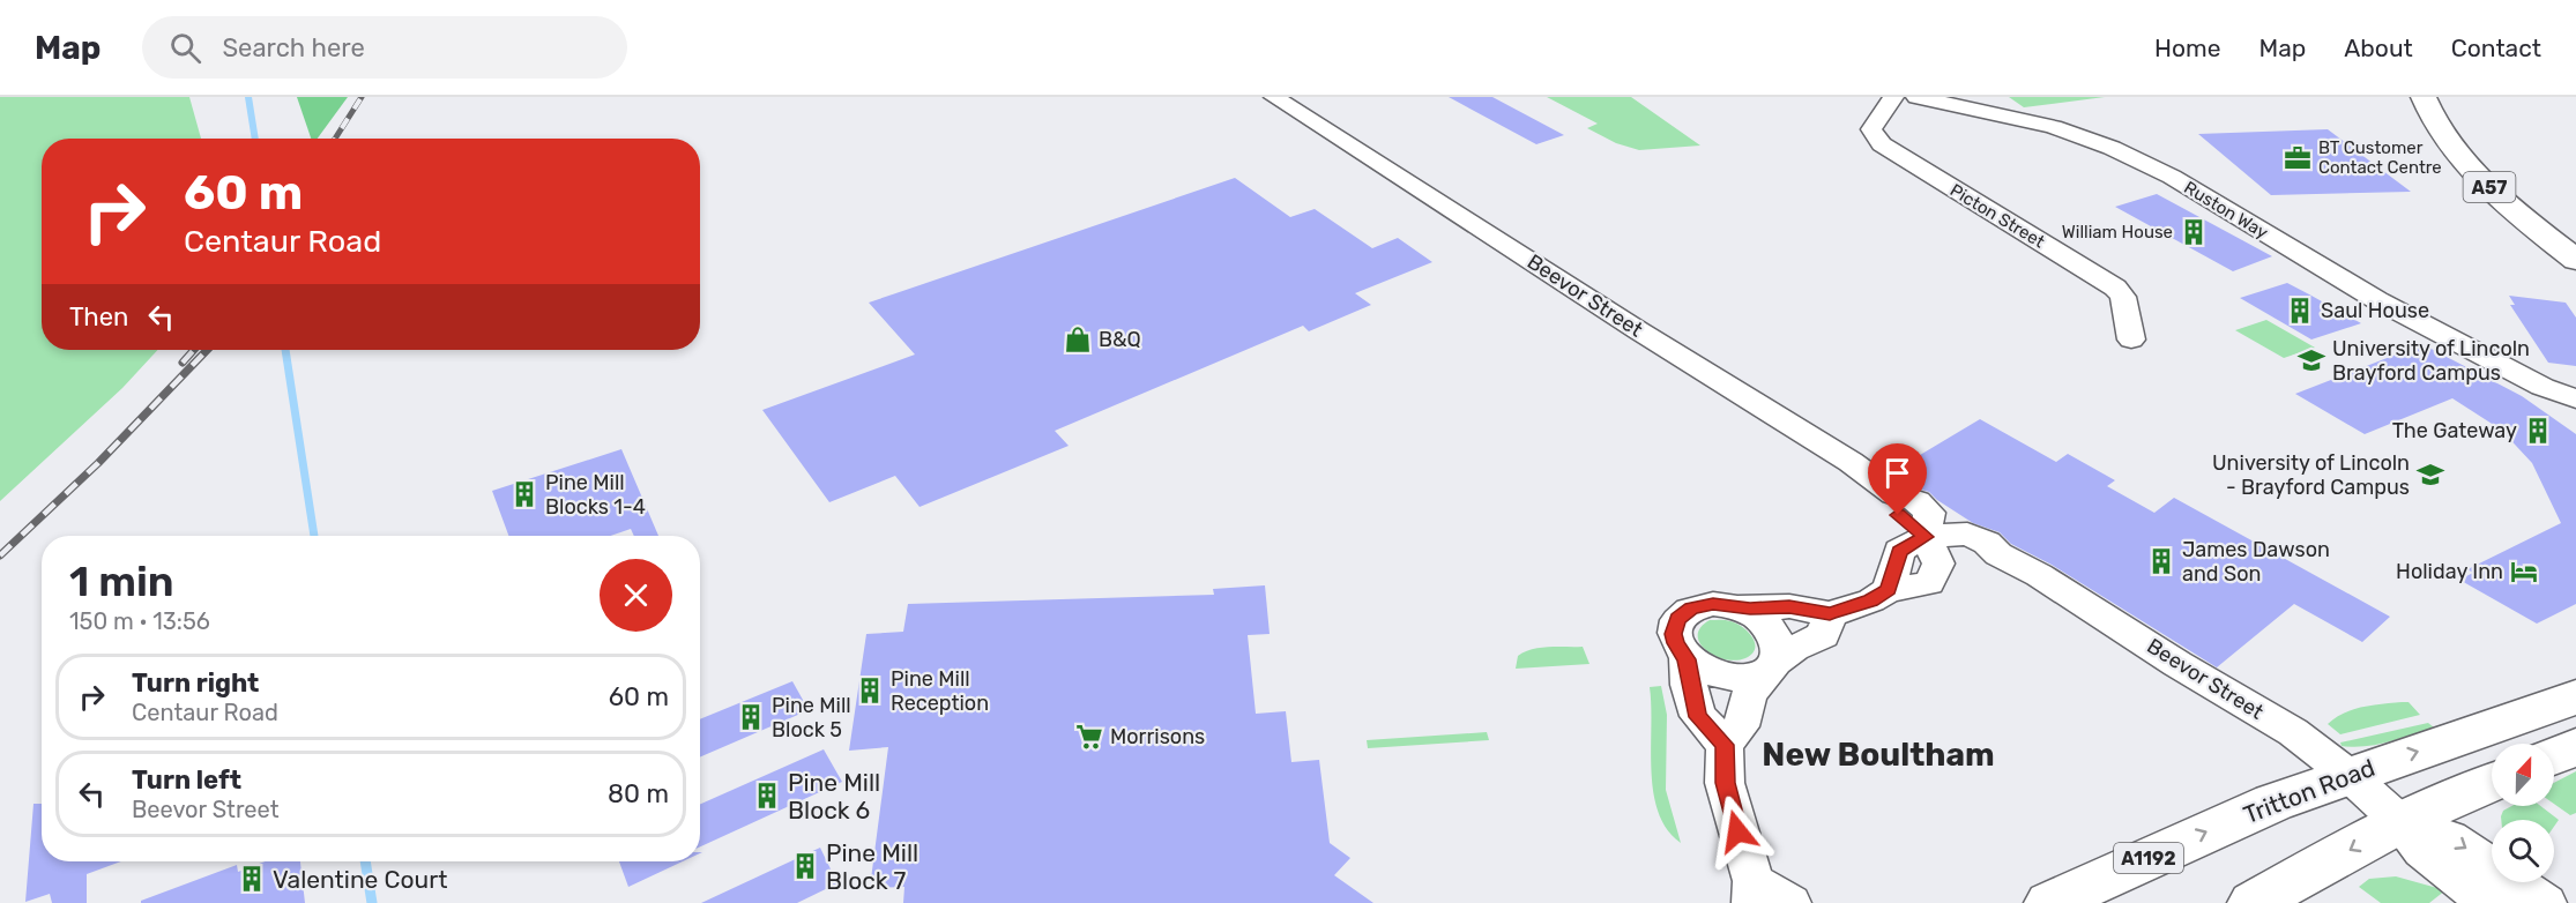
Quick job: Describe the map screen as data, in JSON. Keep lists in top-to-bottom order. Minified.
{"streets":{"main road":["A57","Tritton Road","A1192"],"street":["Ruston Way","Picton Street","Beevor Street"]},"crossings":[["Beevor Street","Tritton Road"]],"districts":["New Boultham"],"places":{"office":["BT Customer Contact Centre"],"building":["William House","Saul House","The Gateway","Pine Mill Blocks 1-4","James Dawson and Son","Pine Mill Reception","Pine Mill Block 5","Pine Mill Block 6","Pine Mill Block 7","Valentine Court"],"shop":["B&Q"],"school or university":["University of Lincoln Brayford Campus","University of Lincoln - Brayford Campus"],"hotel":["Holiday Inn"],"supermarket":["Morrisons"]},"north":"top","page":{"header":"Map","search":"Search here","nav":["Home","Map","About","Contact"],"turn":["60 m","Centaur Road"],"then":"Then","heading":["1 min","150 m · 13:56"],"list":[{"name":"Turn right","note":"Centaur Road","value":"60 m"},{"name":"Turn left","note":"Beevor Street","value":"80 m"}]}}
